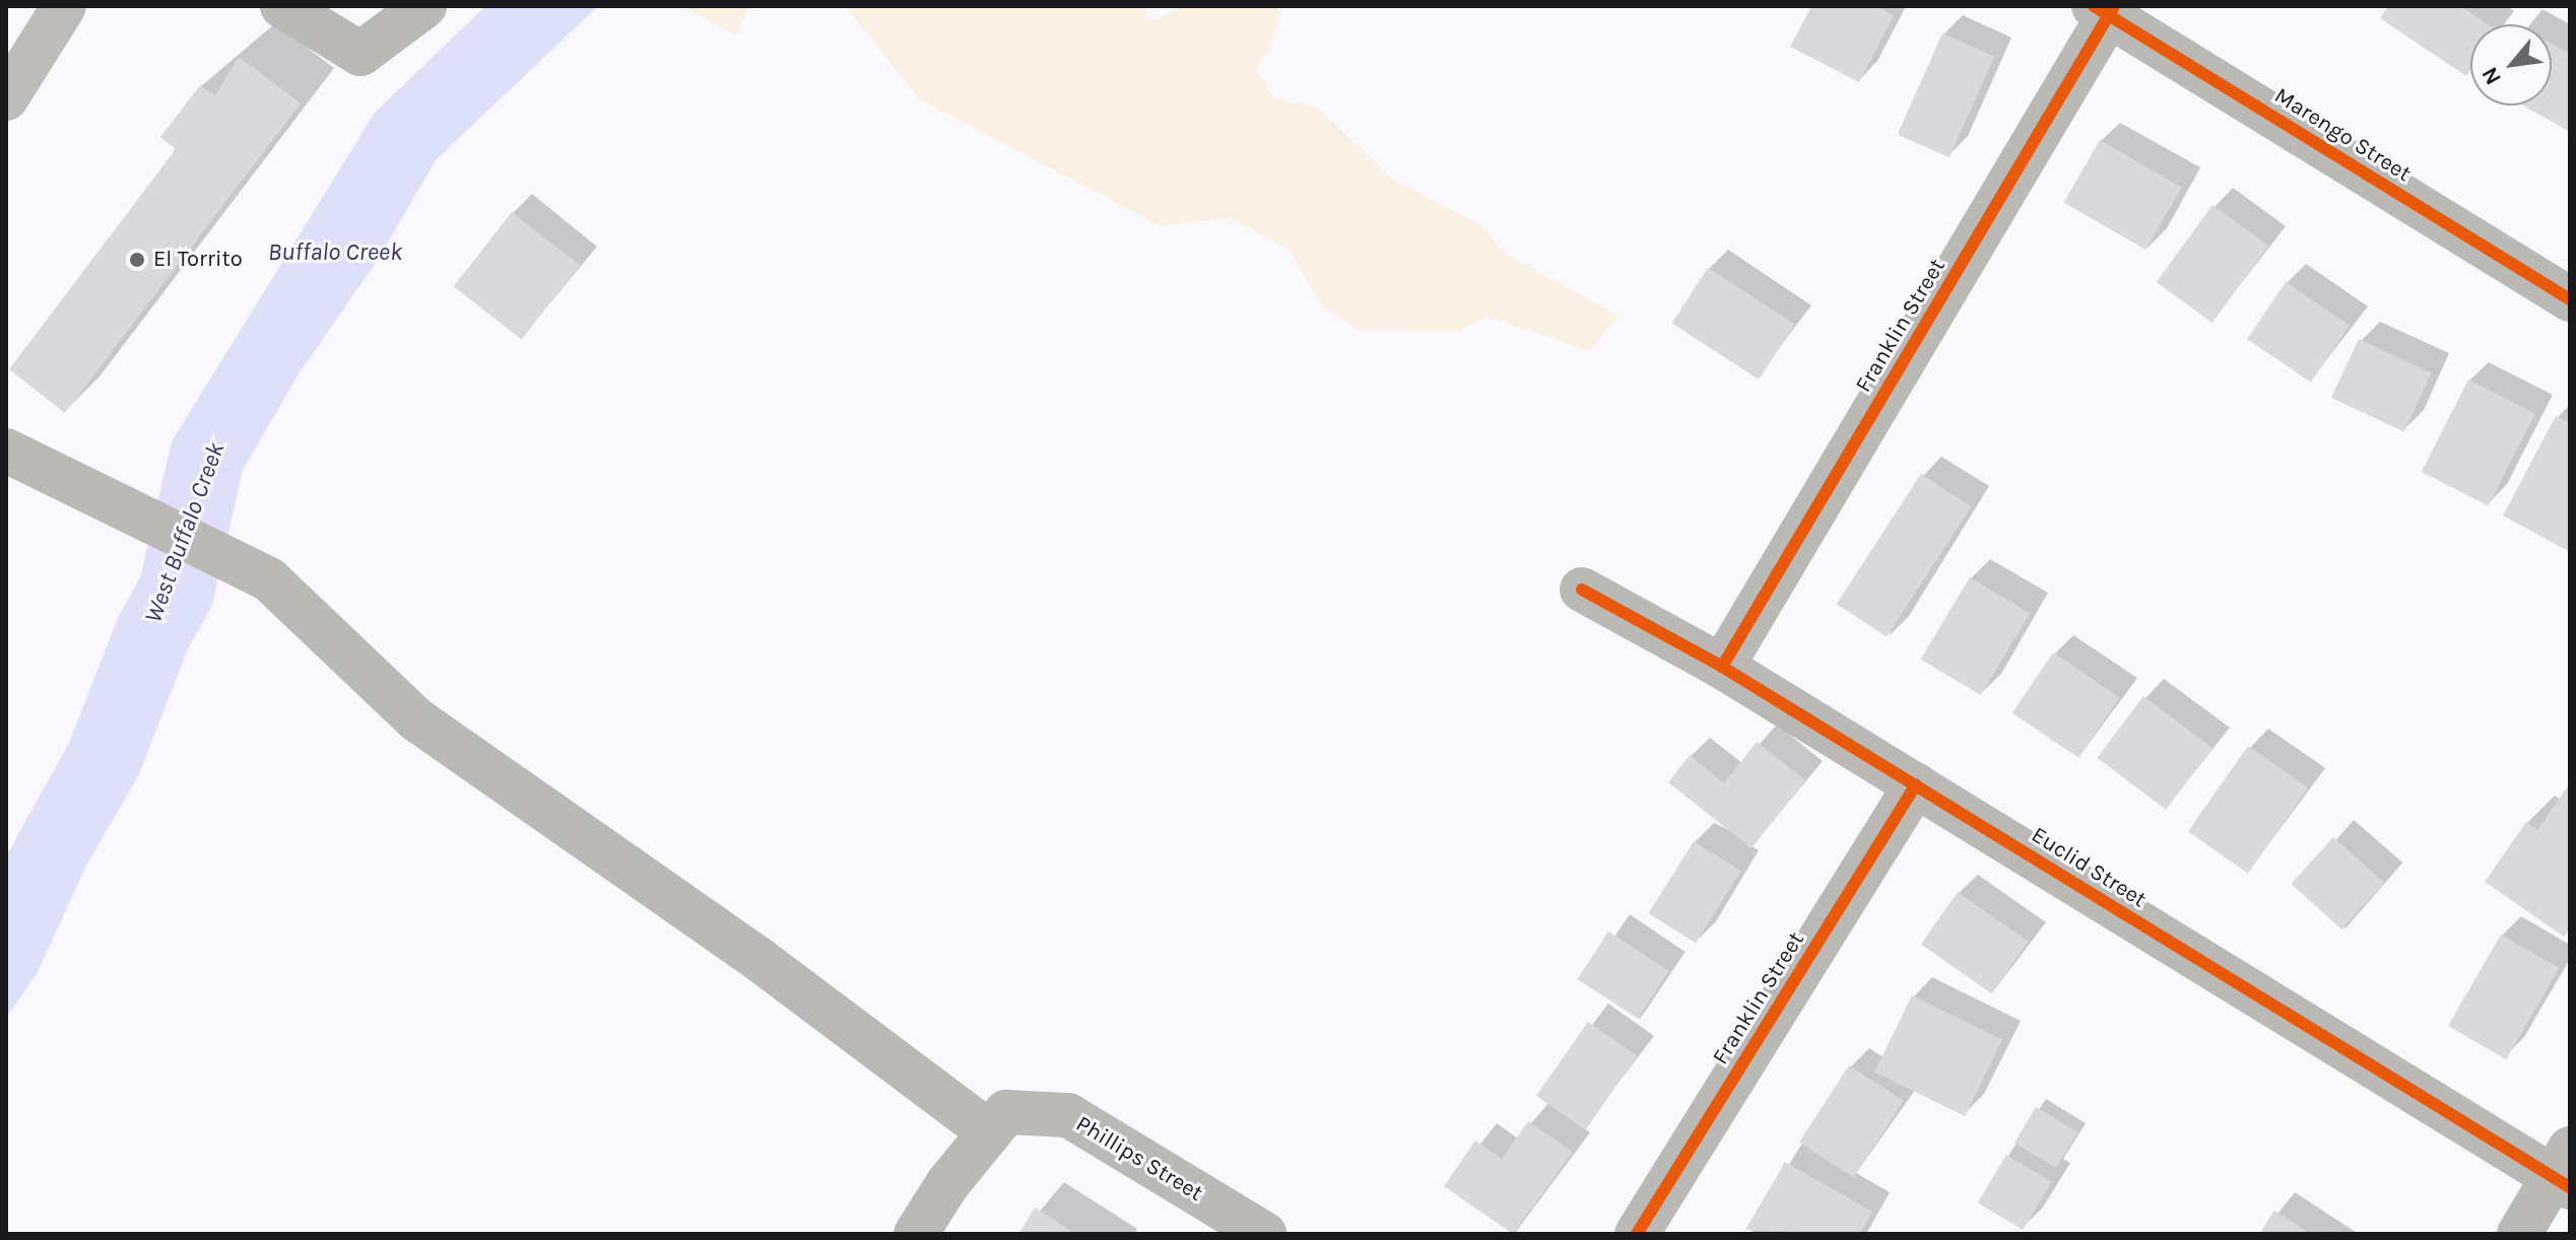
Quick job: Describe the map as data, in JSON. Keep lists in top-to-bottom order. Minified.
{"streets":{"street":["Marengo Street","Franklin Street","Euclid Street","Phillips Street"]},"crossings":[["Marengo Street","Franklin Street"],["Franklin Street","Euclid Street"]],"water":["Buffalo Creek","West Buffalo Creek"],"places":["El Torrito"],"north":"bottom left"}
